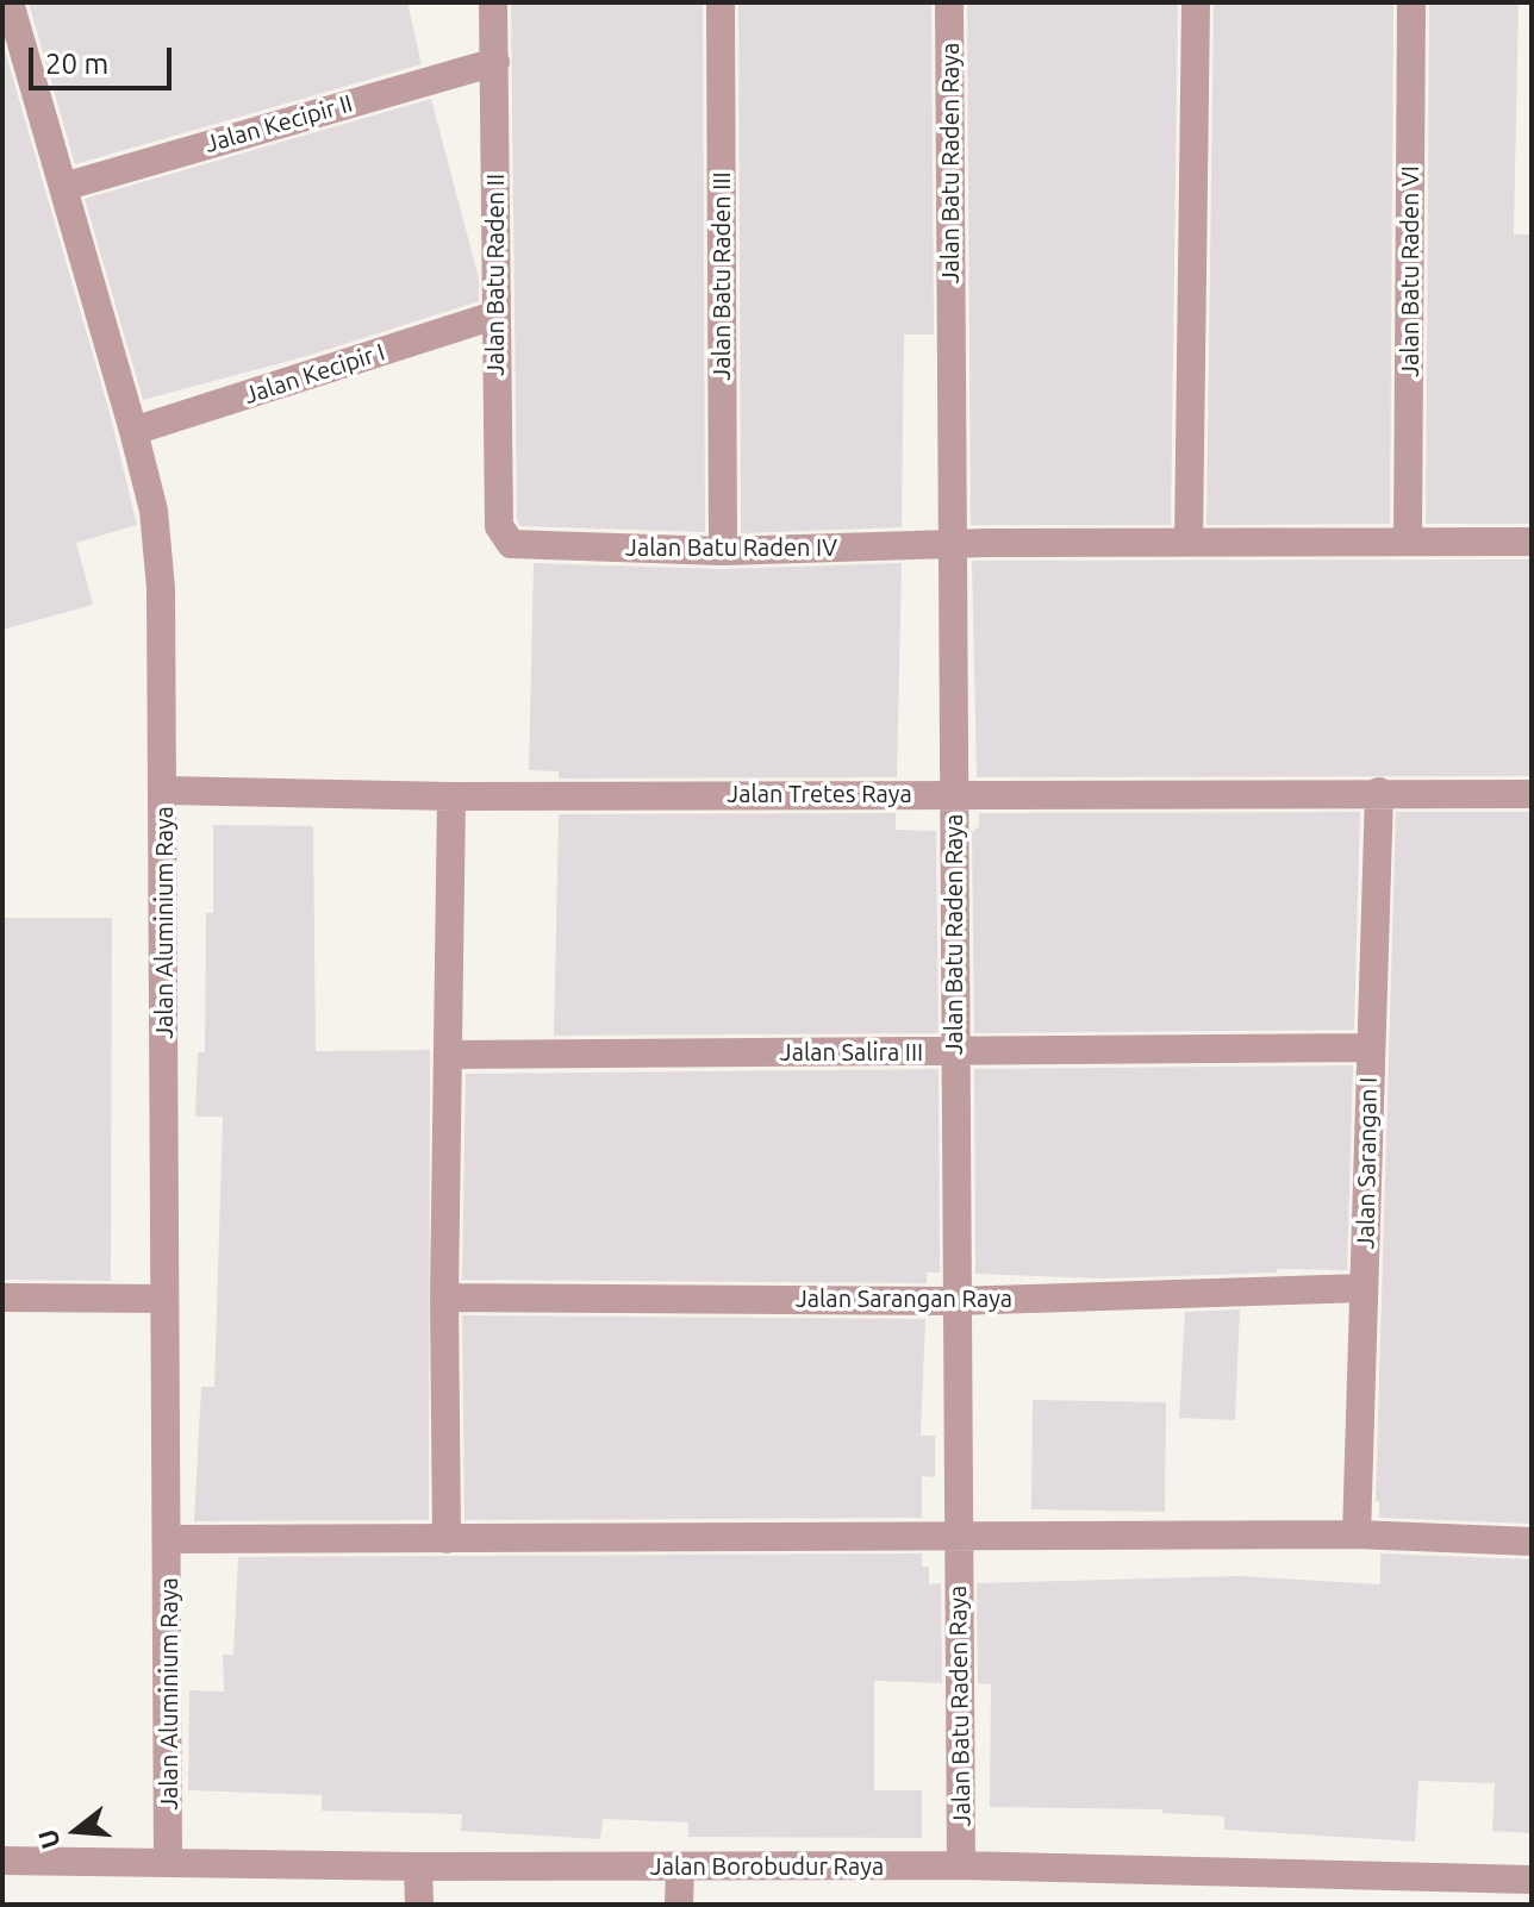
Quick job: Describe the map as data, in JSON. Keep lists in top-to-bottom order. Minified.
{"streets":{"street":["Jalan Kecipir II","Jalan Batu Raden Raya","Jalan Batu Raden VI","Jalan Batu Raden II","Jalan Batu Raden III","Jalan Kecipir I","Jalan Batu Raden IV","Jalan Tretes Raya","Jalan Aluminium Raya","Jalan Salira III","Jalan Sarangan I","Jalan Sarangan Raya","Jalan Borobudur Raya"]},"crossings":[["Jalan Kecipir II","Jalan Batu Raden II"],["Jalan Kecipir II","Jalan Aluminium Raya"],["Jalan Batu Raden Raya","Jalan Batu Raden IV"],["Jalan Batu Raden Raya","Jalan Tretes Raya"],["Jalan Batu Raden Raya","Jalan Salira III"],["Jalan Batu Raden Raya","Jalan Sarangan Raya"],["Jalan Batu Raden Raya","Jalan Borobudur Raya"],["Jalan Batu Raden VI","Jalan Batu Raden IV"],["Jalan Batu Raden II","Jalan Kecipir I"],["Jalan Batu Raden II","Jalan Batu Raden IV"],["Jalan Batu Raden III","Jalan Batu Raden IV"],["Jalan Kecipir I","Jalan Aluminium Raya"],["Jalan Tretes Raya","Jalan Aluminium Raya"],["Jalan Tretes Raya","Jalan Sarangan I"],["Jalan Aluminium Raya","Jalan Borobudur Raya"],["Jalan Salira III","Jalan Sarangan I"],["Jalan Sarangan I","Jalan Sarangan Raya"]],"scale_bar":"20 m","north":"left"}
